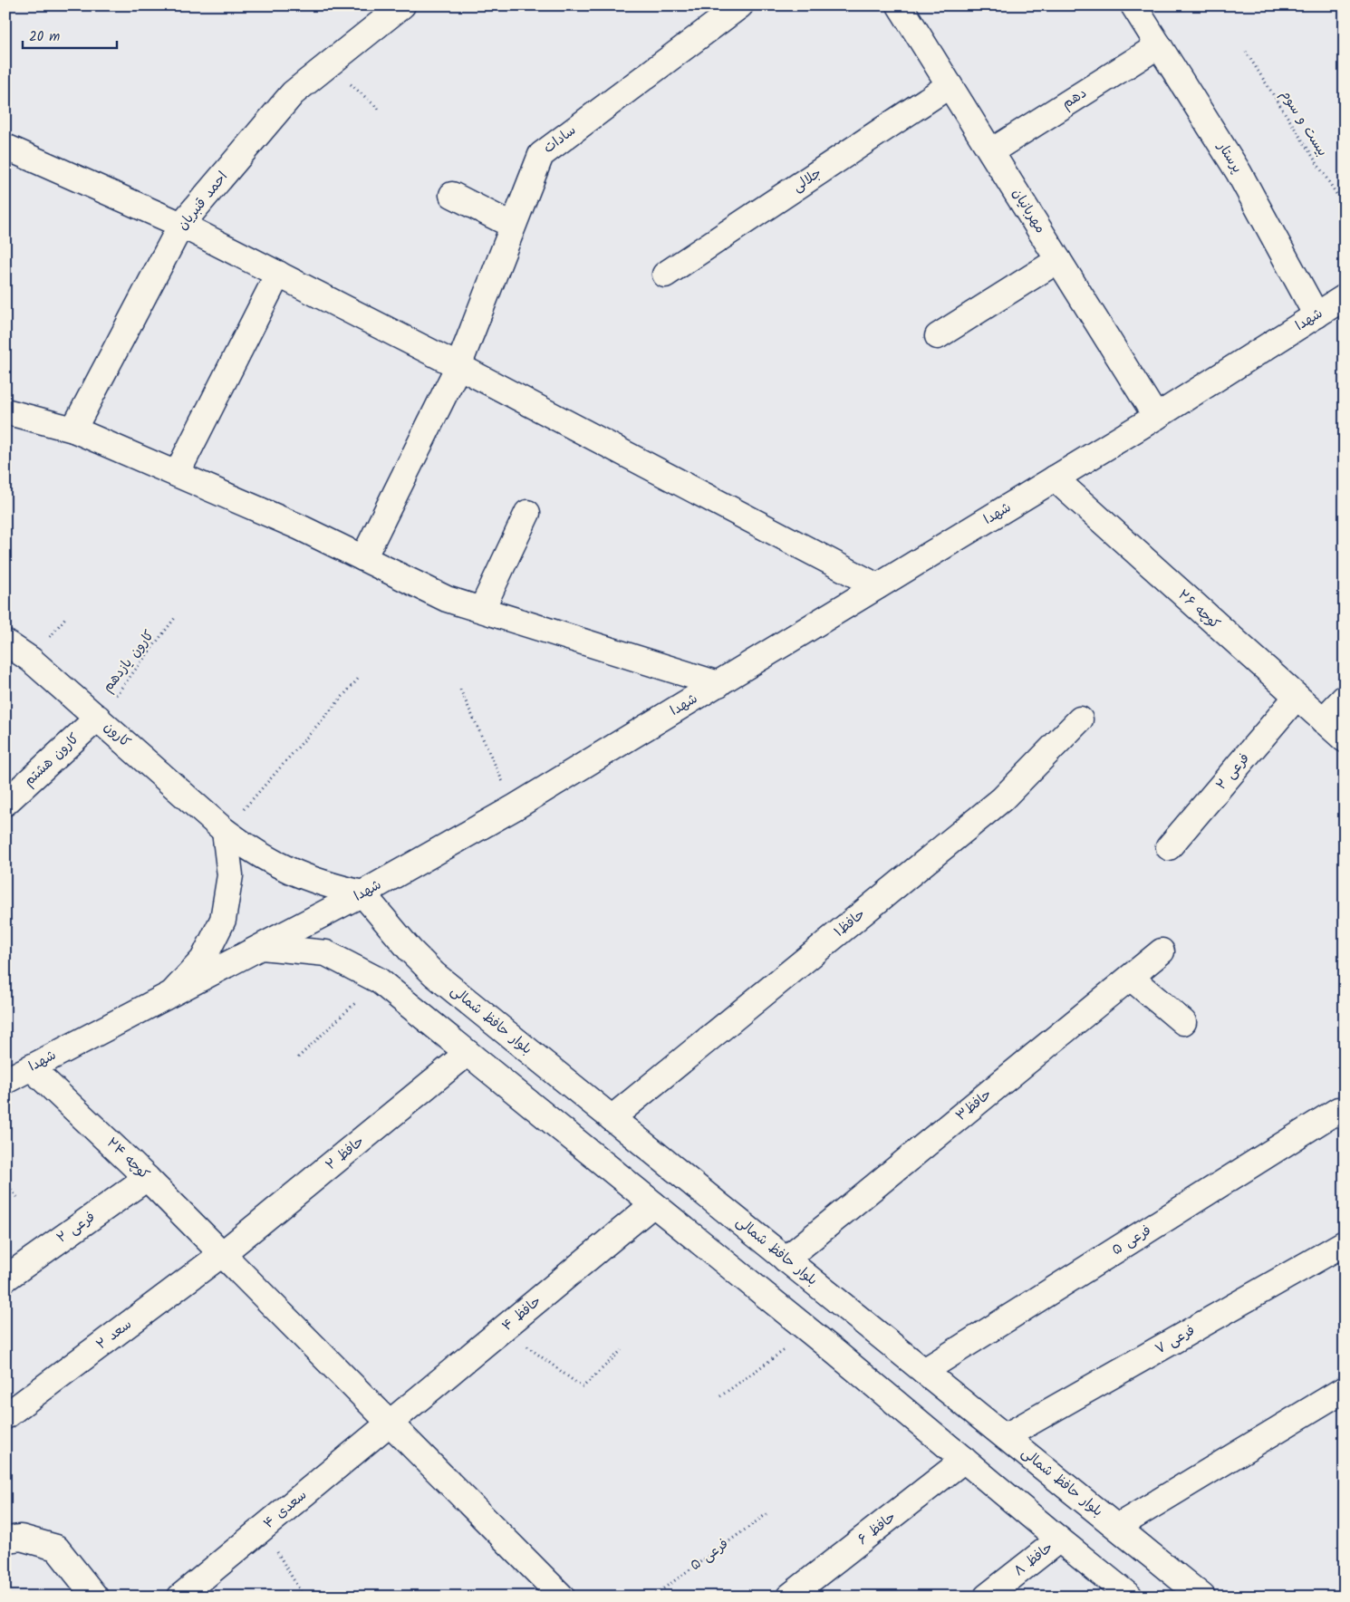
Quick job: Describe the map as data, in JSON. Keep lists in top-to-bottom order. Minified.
{"streets":{"street":["دهم","سادات","پرستار","جلالی","احمد قنبریان","مهربانیان","شهدا","کوچه ۲۶","کارون","کارون هشتم","فرعی ۲","حافظ۱","بلوار حافظ شمالی","حافظ۳","حافظ ۲","کوچه ۲۴","فرعی ۵","حافظ ۴","سعد ۲","فرعی ۷","سعدی ۴","حافظ ۶","حافظ ۸"],"path":["بیست و سوم","کارون یازدهم"]},"crossings":[["دهم","پرستار"],["دهم","مهربانیان"],["پرستار","شهدا"],["جلالی","مهربانیان"],["مهربانیان","شهدا"],["شهدا","کوچه ۲۶"],["شهدا","کارون"],["شهدا","بلوار حافظ شمالی"],["شهدا","کوچه ۲۴"],["کوچه ۲۶","فرعی ۲"],["کارون یازدهم","کارون"],["کارون یازدهم","کارون هشتم"],["کارون","کارون هشتم"],["کارون","بلوار حافظ شمالی"],["فرعی ۲","کوچه ۲۴"],["حافظ۱","بلوار حافظ شمالی"],["بلوار حافظ شمالی","حافظ۳"],["بلوار حافظ شمالی","فرعی ۵"],["بلوار حافظ شمالی","فرعی ۷"],["حافظ ۲","کوچه ۲۴"],["حافظ ۲","سعد ۲"],["کوچه ۲۴","حافظ ۴"],["کوچه ۲۴","سعد ۲"],["کوچه ۲۴","سعدی ۴"],["حافظ ۴","سعدی ۴"]],"scale_bar":"20 m"}
